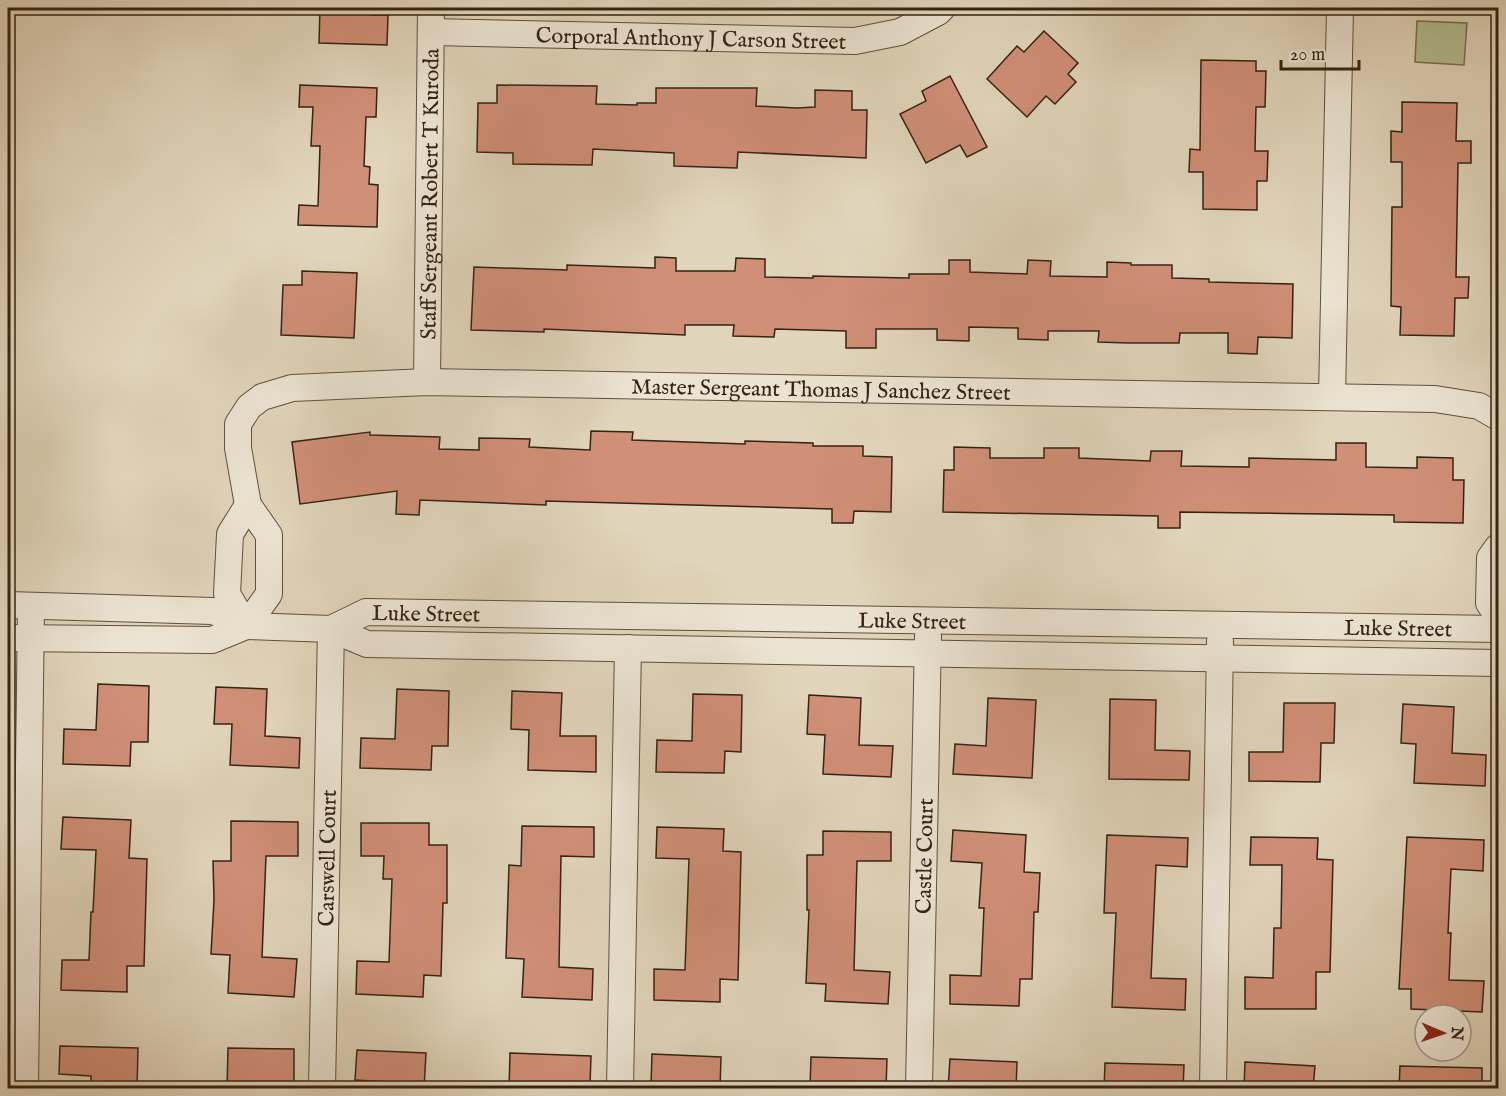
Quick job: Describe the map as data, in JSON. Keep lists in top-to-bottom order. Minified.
{"streets":{"street":["Corporal Anthony J Carson Street","Staff Sergeant Robert T Kuroda","Master Sergeant Thomas J Sanchez Street","Luke Street","Castle Court","Carswell Court"]},"crossings":[["Corporal Anthony J Carson Street","Staff Sergeant Robert T Kuroda"],["Staff Sergeant Robert T Kuroda","Master Sergeant Thomas J Sanchez Street"],["Master Sergeant Thomas J Sanchez Street","Luke Street"],["Luke Street","Castle Court"],["Luke Street","Carswell Court"]],"scale_bar":"20 m","north":"right"}
